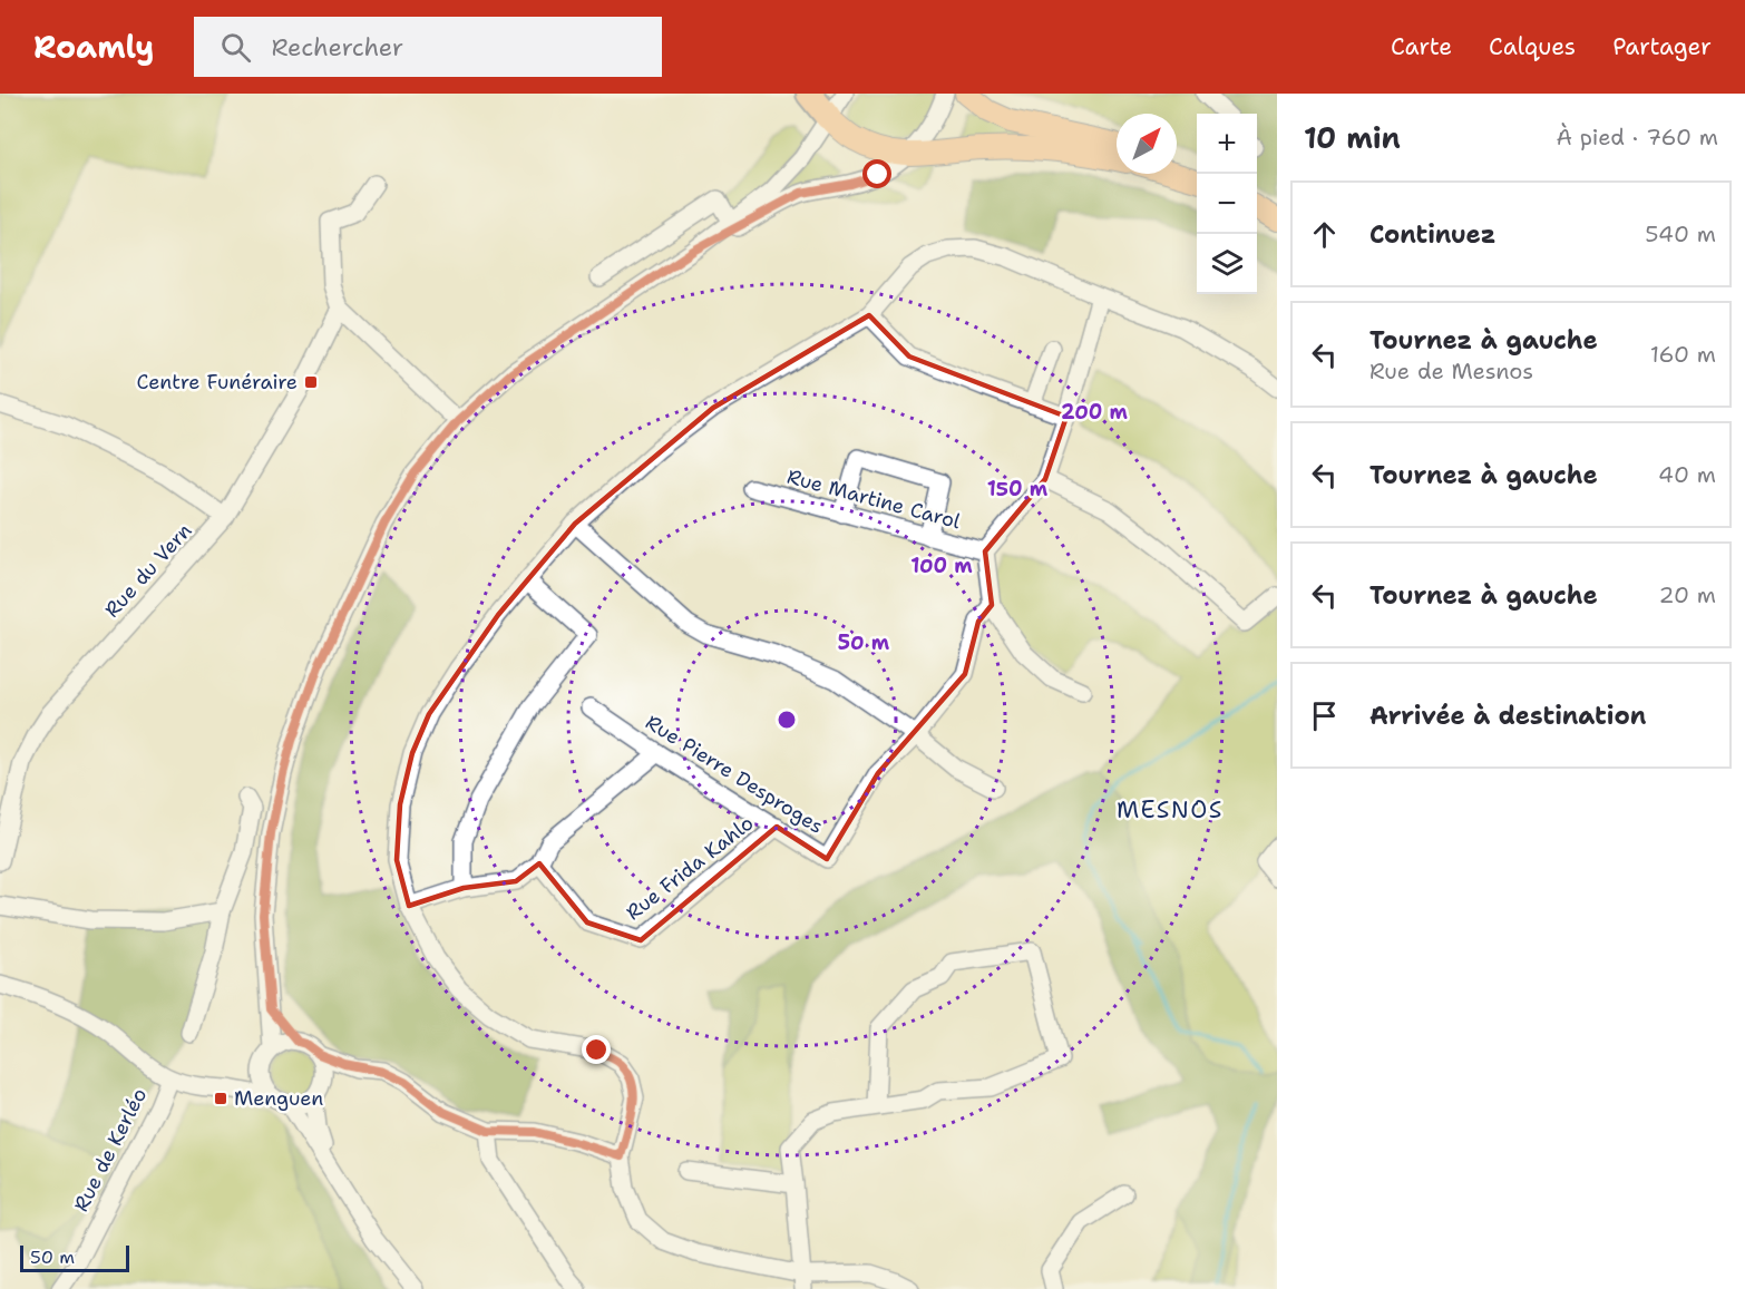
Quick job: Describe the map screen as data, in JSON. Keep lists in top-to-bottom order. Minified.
{"streets":{"street":["Rue Martine Carol","Rue du Vern","Rue Pierre Desproges","Rue Frida Kahlo","Rue de Kerléo"]},"crossings":[["Rue Pierre Desproges","Rue Frida Kahlo"]],"districts":["MESNOS"],"places":{"transit":["Centre Funéraire","Menguen"]},"scale_bar":"50 m","north":"top right","page":{"header":"Roamly","search":"Rechercher","nav":["Carte","Calques","Partager"],"heading":["10 min","À pied · 760 m"],"map_buttons":["+","−"],"list":[["Continuez","540 m"],["Tournez à gauche","Rue de Mesnos","160 m"],["Tournez à gauche","40 m"],["Tournez à gauche","20 m"],"Arrivée à destination"],"scale":"50 m"},"rings":["200 m","150 m","100 m","50 m"]}
